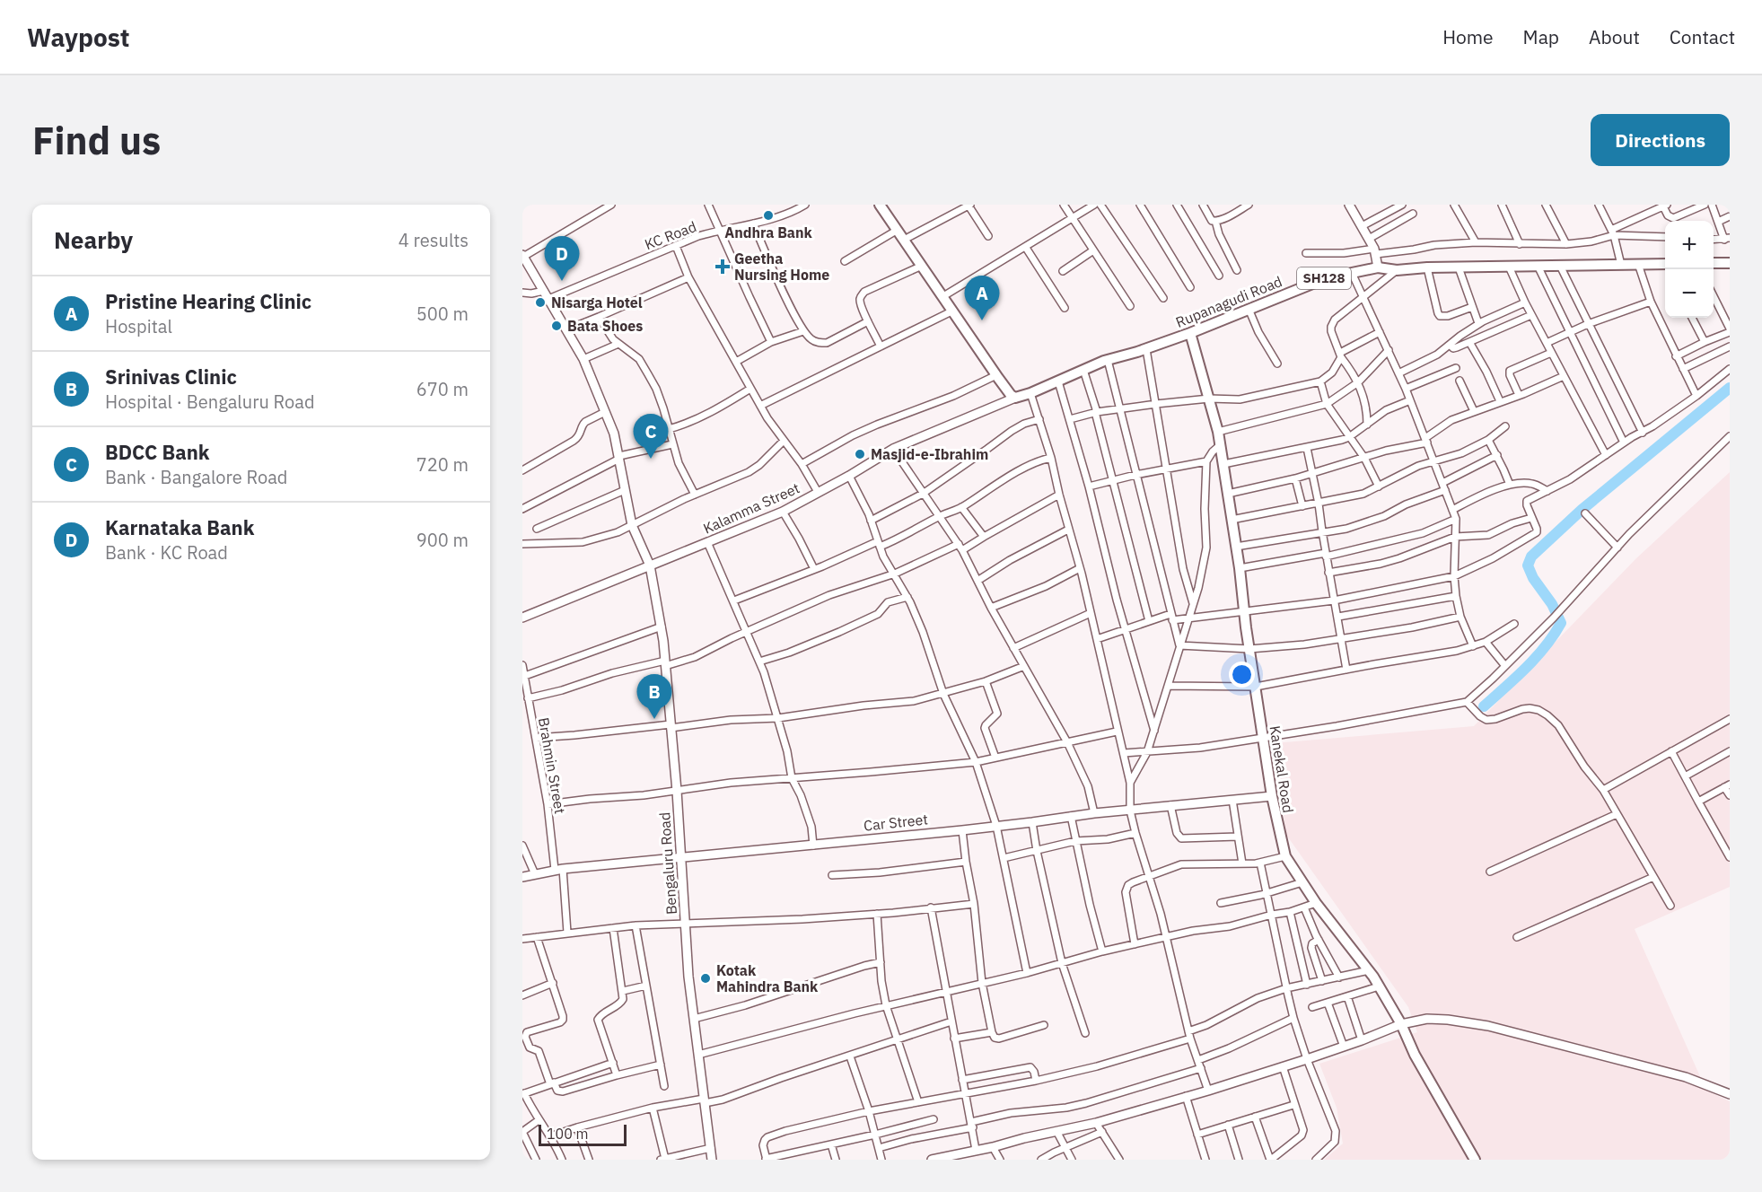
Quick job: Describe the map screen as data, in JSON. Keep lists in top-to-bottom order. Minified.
{"streets":{"main road":["SH128","Rupanagudi Road","Kanekal Road"],"street":["KC Road","Kalamma Street","Brahmin Street","Car Street","Bengaluru Road"]},"crossings":[["KC Road","Bengaluru Road"],["Rupanagudi Road","Kalamma Street"],["Rupanagudi Road","Kanekal Road"],["Kalamma Street","Bengaluru Road"],["Brahmin Street","Car Street"],["Kanekal Road","Car Street"],["Car Street","Bengaluru Road"]],"places":{"other":["Andhra Bank","Nisarga Hotel","Bata Shoes","Masjid-e-Ibrahim","Kotak Mahindra Bank"],"health":["Geetha Nursing Home"]},"scale_bar":"100 m","page":{"header":"Waypost","nav":["Home","Map","About","Contact"],"buttons":"Directions","title":"Find us","heading":["Nearby","4 results"],"map_buttons":["+","−"],"pins":["D","A","C","B"],"list":[{"mark":"A","name":"Pristine Hearing Clinic","note":"Hospital","value":"500 m"},{"mark":"B","name":"Srinivas Clinic","note":"Hospital · Bengaluru Road","value":"670 m"},{"mark":"C","name":"BDCC Bank","note":"Bank · Bangalore Road","value":"720 m"},{"mark":"D","name":"Karnataka Bank","note":"Bank · KC Road","value":"900 m"}],"scale":"100 m"}}
